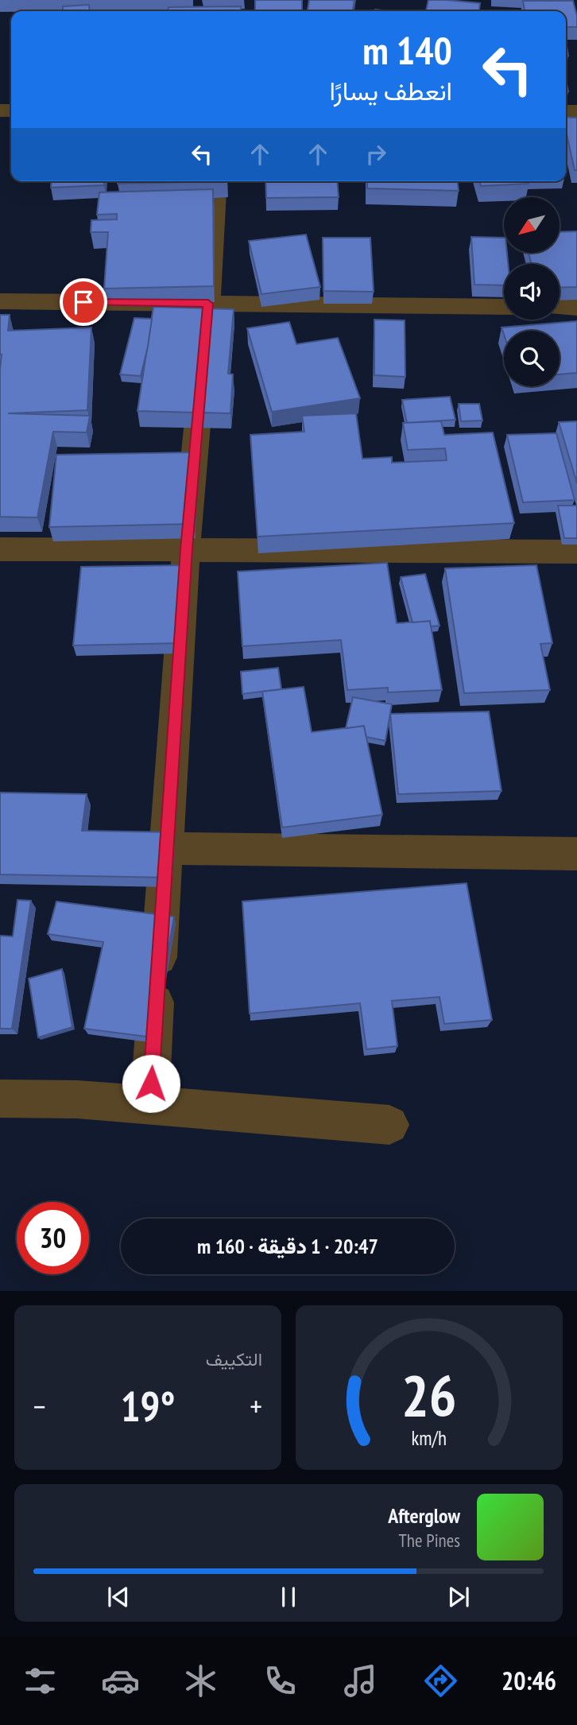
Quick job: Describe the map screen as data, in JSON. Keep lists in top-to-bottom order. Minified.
{"north":"bottom left","page":{"turn":["140 m","انعطف يسارًا"],"limit":"30","trip":"20:47 · 1 دقيقة · 160 m","tile":"التكييف","heat":["−","19°","+"],"song":["Afterglow","The Pines"],"tabs":"20:46","gauge":["26","km/h"]}}
